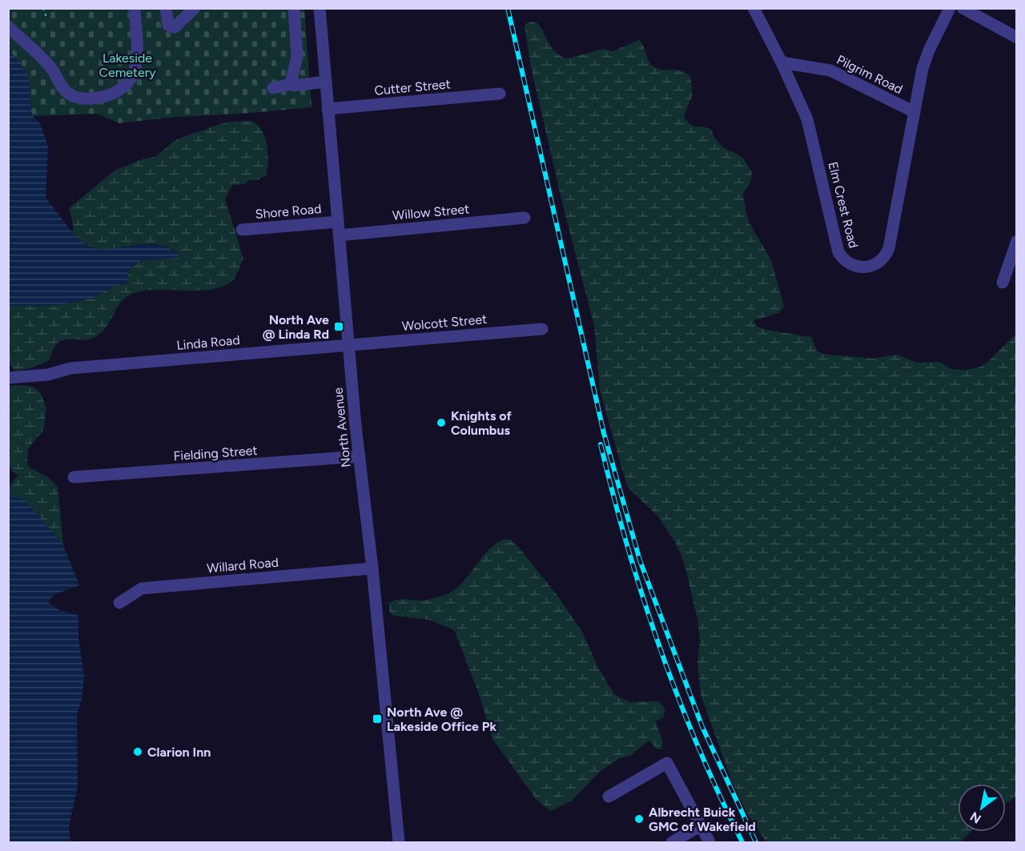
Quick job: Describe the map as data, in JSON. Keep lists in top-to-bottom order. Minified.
{"streets":{"street":["Pilgrim Road","Cutter Street","Elm Crest Road","Shore Road","Willow Street","Wolcott Street","Linda Road","North Avenue","Fielding Street","Willard Road"]},"crossings":[["Pilgrim Road","Elm Crest Road"],["Cutter Street","North Avenue"],["Shore Road","North Avenue"],["Willow Street","North Avenue"],["Wolcott Street","Linda Road"],["Wolcott Street","North Avenue"],["Linda Road","North Avenue"],["North Avenue","Fielding Street"],["North Avenue","Willard Road"]],"parks":["Lakeside Cemetery"],"places":{"transit":["North Ave @ Linda Rd","North Ave @ Lakeside Office Pk"],"other":["Knights of Columbus","Clarion Inn","Albrecht Buick GMC of Wakefield"]},"north":"bottom left"}
